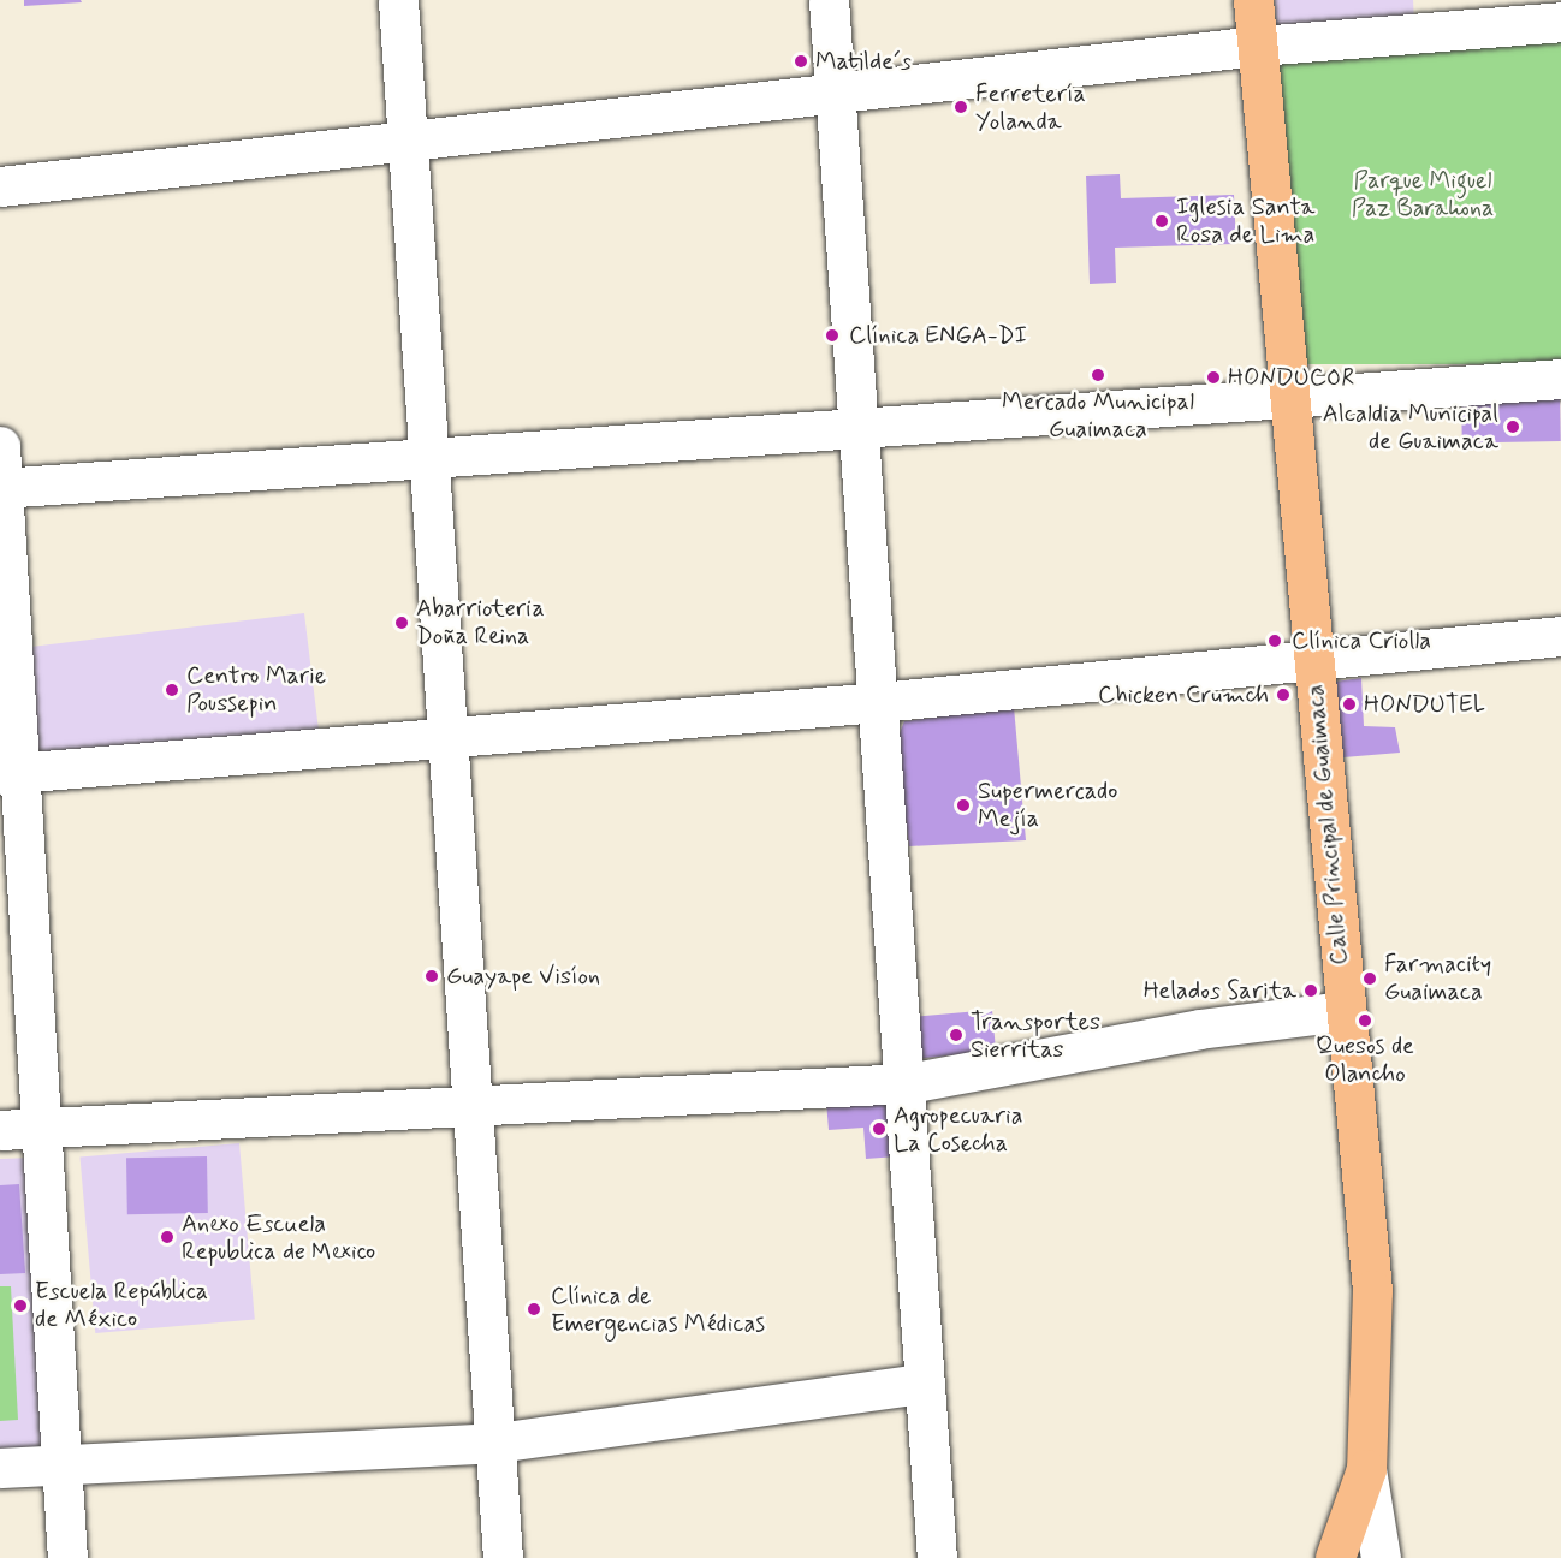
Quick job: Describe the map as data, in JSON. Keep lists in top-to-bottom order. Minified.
{"streets":{"main road":["Calle Principal de Guaimaca"]},"parks":["Parque Miguel Paz Barahona"],"places":["Matilde´s","Ferretería Yolanda","Iglesia Santa Rosa de Lima","Clínica ENGA-DI","Mercado Municipal Guaimaca","HONDUCOR","Alcaldia Municipal de Guaimaca","Abarrioteria Doña Reina","Clínica Criolla","Centro Marie Poussepin","Chicken Crumch","HONDUTEL","Supermercado Mejía","Guayape Visíon","Farmacity Guaimaca","Helados Sarita","Quesos de Olancho","Transportes Sierritas","Agropecuaria La Cosecha","Anexo Escuela Republica de Mexico","Escuela República de México","Clínica de Emergencias Médicas"]}
